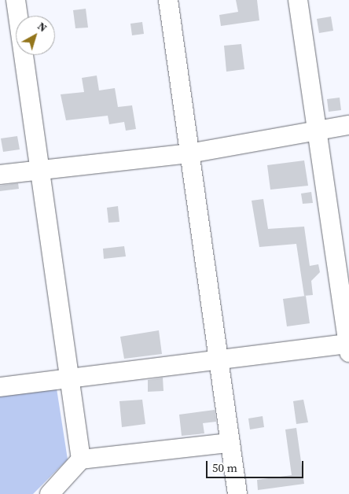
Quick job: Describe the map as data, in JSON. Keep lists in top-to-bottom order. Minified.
{"scale_bar":"50 m","north":"top right"}
